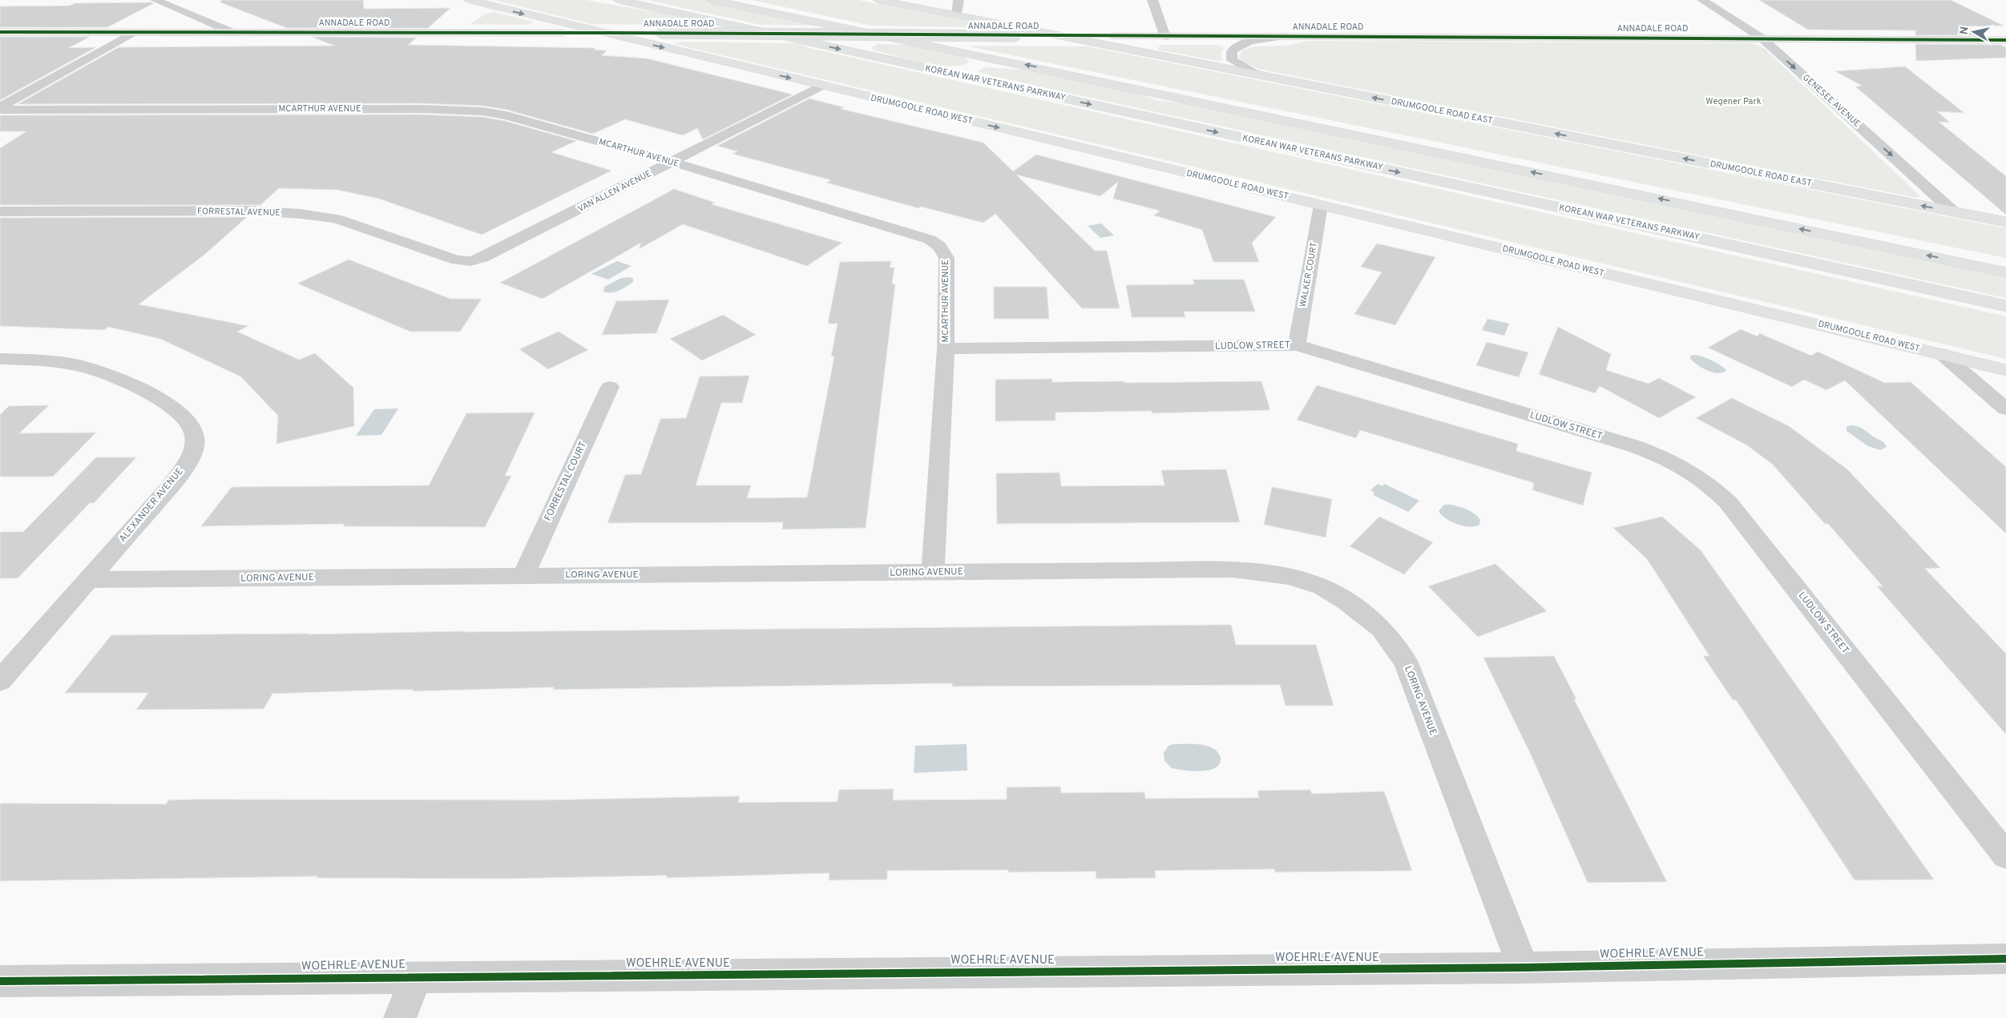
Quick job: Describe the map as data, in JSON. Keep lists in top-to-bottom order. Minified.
{"streets":{"main road":["ANNADALE ROAD","KOREAN WAR VETERANS PARKWAY","DRUMGOOLE ROAD WEST","DRUMGOOLE ROAD EAST"],"street":["GENESEE AVENUE","MCARTHUR AVENUE","VAN ALLEN AVENUE","FORRESTAL AVENUE","WALKER COURT","LUDLOW STREET","FORRESTAL COURT","ALEXANDER AVENUE","LORING AVENUE","WOEHRLE AVENUE"]},"crossings":[["ANNADALE ROAD","GENESEE AVENUE"],["ANNADALE ROAD","DRUMGOOLE ROAD WEST"],["ANNADALE ROAD","DRUMGOOLE ROAD EAST"],["GENESEE AVENUE","DRUMGOOLE ROAD EAST"],["MCARTHUR AVENUE","VAN ALLEN AVENUE"],["MCARTHUR AVENUE","LUDLOW STREET"],["MCARTHUR AVENUE","LORING AVENUE"],["DRUMGOOLE ROAD WEST","VAN ALLEN AVENUE"],["DRUMGOOLE ROAD WEST","WALKER COURT"],["VAN ALLEN AVENUE","FORRESTAL AVENUE"],["WALKER COURT","LUDLOW STREET"],["FORRESTAL COURT","LORING AVENUE"],["ALEXANDER AVENUE","LORING AVENUE"],["LORING AVENUE","WOEHRLE AVENUE"]],"one_way":["GENESEE AVENUE"],"parks":["Wegener Park"],"north":"left"}
